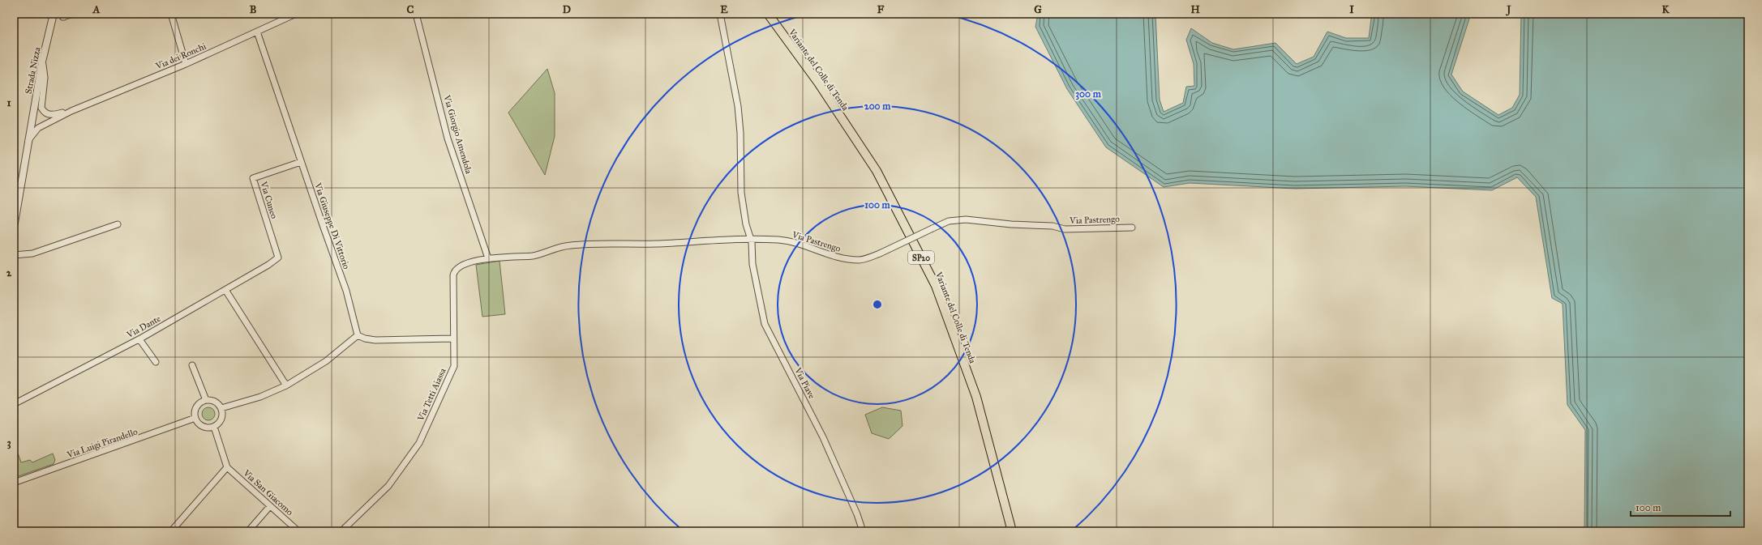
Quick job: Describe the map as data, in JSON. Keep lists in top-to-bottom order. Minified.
{"streets":{"main road":["Variante del Colle di Tenda","SP20"],"street":["Via dei Ronchi","Strada Nizza","Via Giorgio Amendola","Via Cuneo","Via Pastrengo","Via Giuseppe Di Vittorio","Via Dante","Via Piave","Via Tetti Aiassa","Via Luigi Pirandello","Via San Giacomo"]},"crossings":[["Via dei Ronchi","Strada Nizza"],["Via dei Ronchi","Via Giuseppe Di Vittorio"],["Via Giorgio Amendola","Via Pastrengo"],["Via Giorgio Amendola","Via Tetti Aiassa"],["Via Cuneo","Via Giuseppe Di Vittorio"],["Via Cuneo","Via Dante"],["Via Pastrengo","Via Piave"],["Via Pastrengo","Via Tetti Aiassa"]],"scale_bar":"100 m","grid":{"columns":["A","B","C","D","E","F","G","H","I","J","K"],"rows":["1","2","3"]},"rings":["300 m","200 m","100 m"]}
